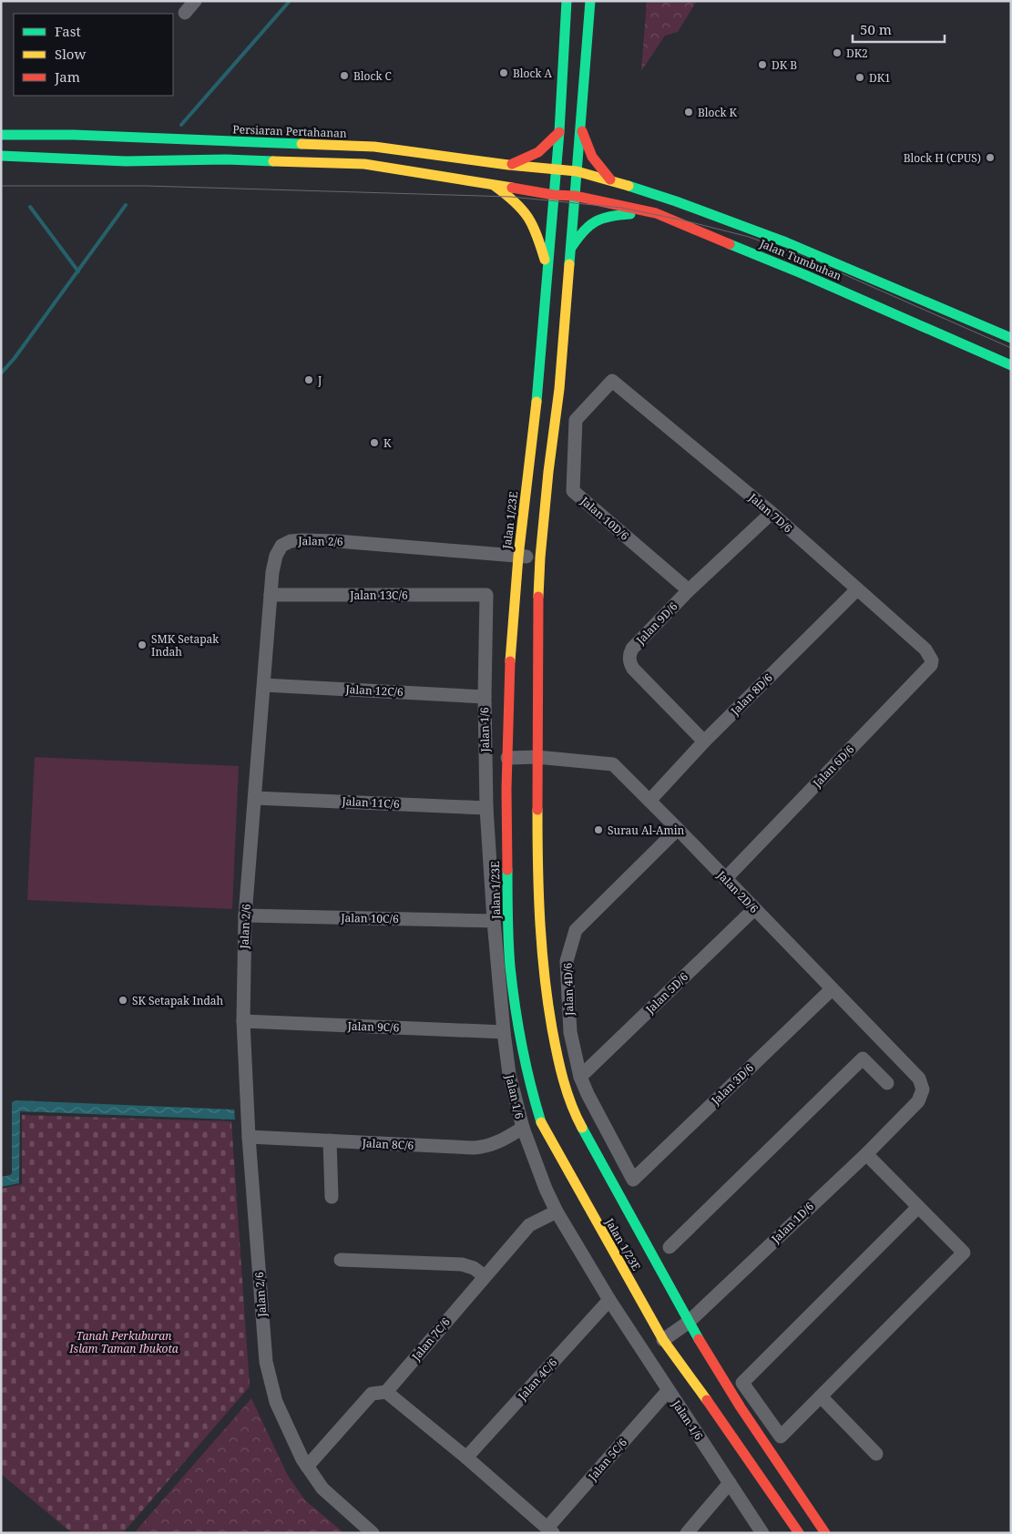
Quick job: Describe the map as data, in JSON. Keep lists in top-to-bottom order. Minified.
{"streets":{"street":["Persiaran Pertahanan","Jalan Tumbuhan","Jalan 7D/6","Jalan 10D/6","Jalan 1/23E","Jalan 2/6","Jalan 13C/6","Jalan 9D/6","Jalan 12C/6","Jalan 8D/6","Jalan 1/6","Jalan 6D/6","Jalan 11C/6","Jalan 2D/6","Jalan 10C/6","Jalan 4D/6","Jalan 5D/6","Jalan 9C/6","Jalan 3D/6","Jalan 8C/6","Jalan 1D/6","Jalan 7C/6","Jalan 4C/6","Jalan 5C/6"]},"crossings":[["Persiaran Pertahanan","Jalan Tumbuhan"],["Persiaran Pertahanan","Jalan 1/23E"],["Jalan Tumbuhan","Jalan 1/23E"],["Jalan 7D/6","Jalan 10D/6"],["Jalan 7D/6","Jalan 9D/6"],["Jalan 7D/6","Jalan 8D/6"],["Jalan 7D/6","Jalan 6D/6"],["Jalan 10D/6","Jalan 9D/6"],["Jalan 1/23E","Jalan 2/6"],["Jalan 1/23E","Jalan 2D/6"],["Jalan 1/23E","Jalan 1D/6"],["Jalan 2/6","Jalan 13C/6"],["Jalan 2/6","Jalan 12C/6"],["Jalan 2/6","Jalan 11C/6"],["Jalan 2/6","Jalan 10C/6"],["Jalan 2/6","Jalan 9C/6"],["Jalan 2/6","Jalan 8C/6"],["Jalan 2/6","Jalan 7C/6"],["Jalan 13C/6","Jalan 1/6"],["Jalan 9D/6","Jalan 8D/6"],["Jalan 12C/6","Jalan 1/6"],["Jalan 8D/6","Jalan 2D/6"],["Jalan 1/6","Jalan 11C/6"],["Jalan 1/6","Jalan 10C/6"],["Jalan 1/6","Jalan 9C/6"],["Jalan 1/6","Jalan 8C/6"],["Jalan 1/6","Jalan 7C/6"],["Jalan 1/6","Jalan 4C/6"],["Jalan 1/6","Jalan 5C/6"],["Jalan 6D/6","Jalan 2D/6"],["Jalan 2D/6","Jalan 4D/6"],["Jalan 2D/6","Jalan 5D/6"],["Jalan 2D/6","Jalan 3D/6"],["Jalan 2D/6","Jalan 1D/6"],["Jalan 4D/6","Jalan 5D/6"],["Jalan 4D/6","Jalan 3D/6"]],"parks":["Tanah Perkuburan Islam Taman Ibukota"],"places":["DK2","DK B","Block A","Block C","DK1","Block K","Block H (CPUS)","J","K","SMK Setapak Indah","Surau Al-Amin","SK Setapak Indah"],"legend":["Fast","Slow","Jam"],"scale_bar":"50 m"}
